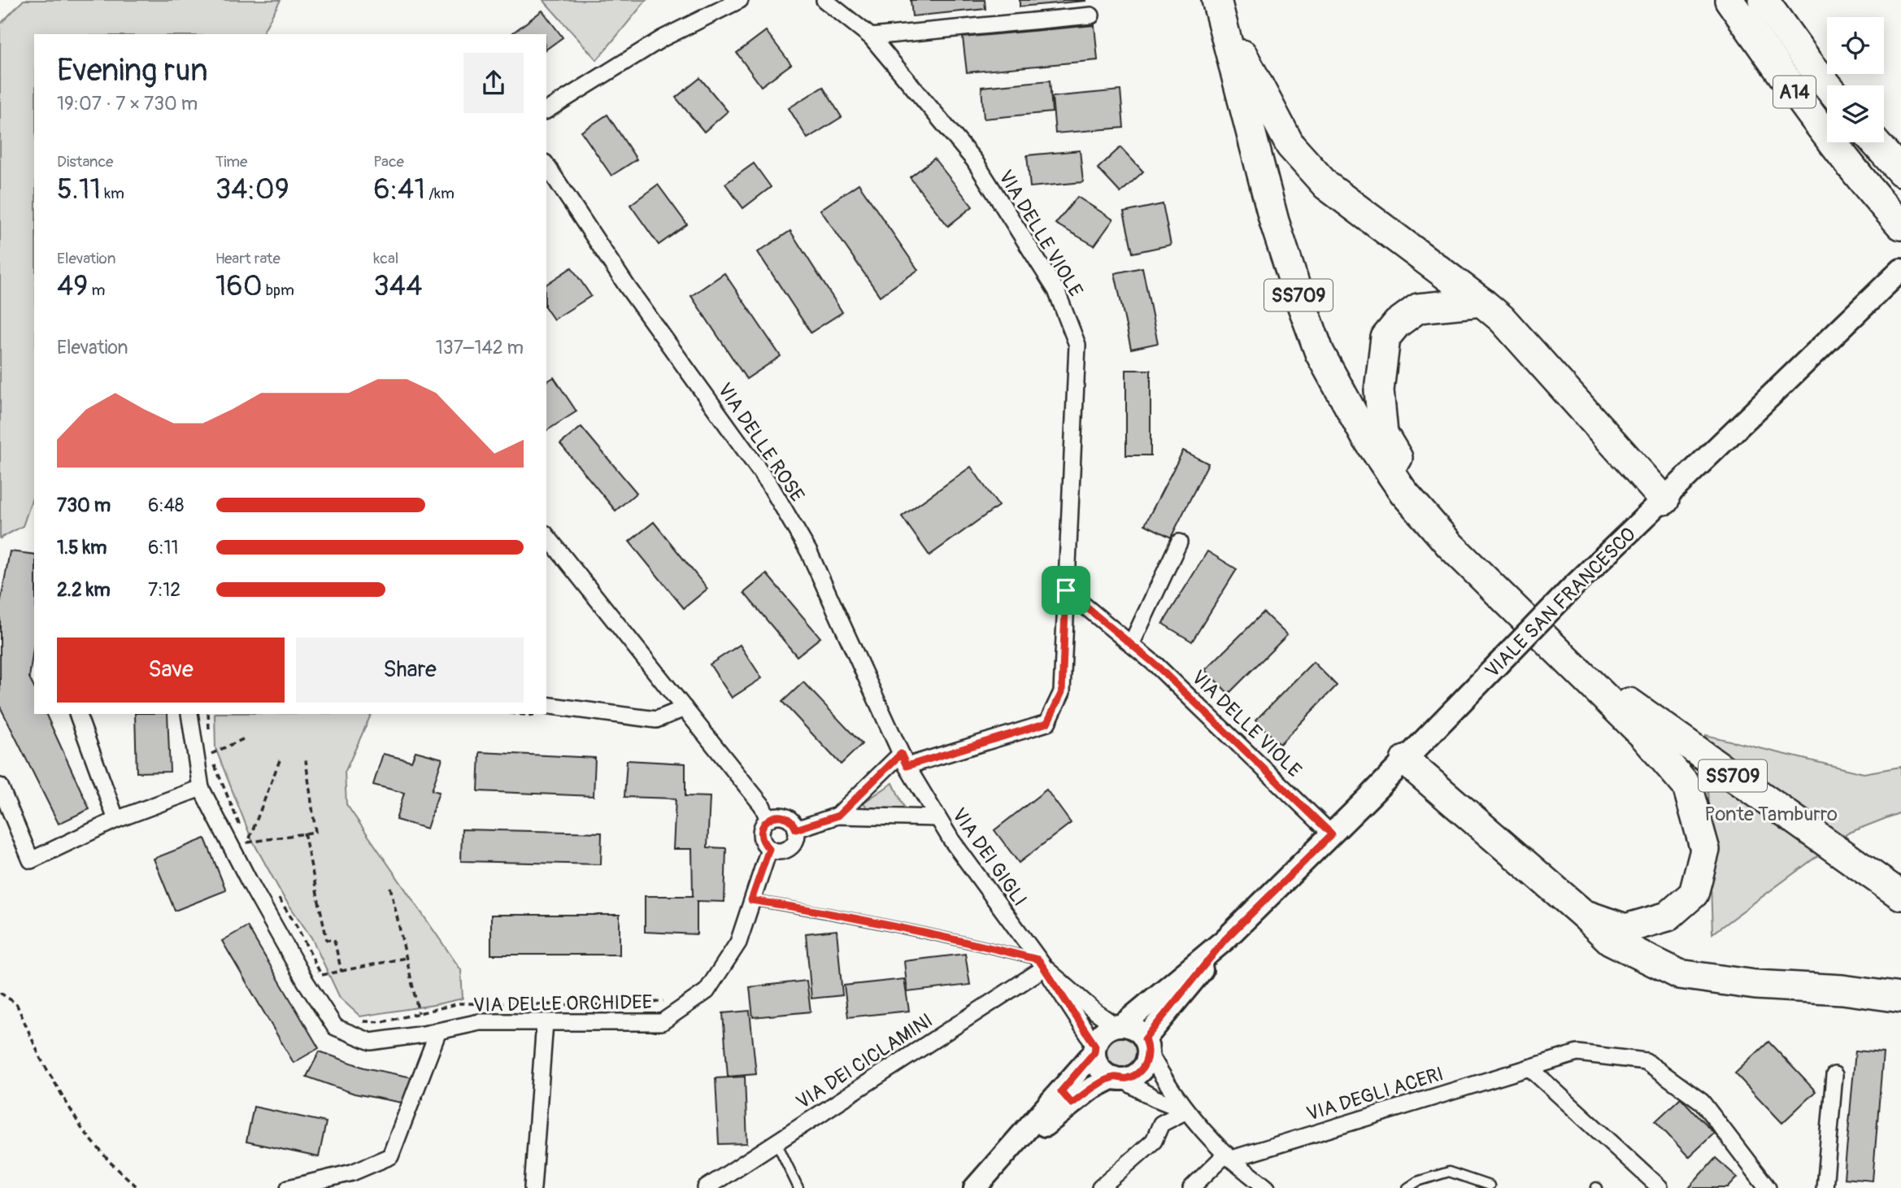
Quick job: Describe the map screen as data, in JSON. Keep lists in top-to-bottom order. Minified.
{"streets":{"highway":["A14","SS709"],"street":["VIA DELLE VIOLE","VIA DELLE ROSE","VIALE SAN FRANCESCO","VIA DEI GIGLI","VIA DELLE ORCHIDEE","VIA DEI CICLAMINI","VIA DEGLI ACERI"]},"crossings":[["VIA DELLE VIOLE","VIA DELLE ROSE"],["VIA DELLE VIOLE","VIALE SAN FRANCESCO"],["VIA DELLE VIOLE","VIA DEI GIGLI"],["VIA DELLE ROSE","VIA DEI GIGLI"],["VIALE SAN FRANCESCO","VIA DEI GIGLI"],["VIA DEI GIGLI","VIA DEI CICLAMINI"]],"parks":["Ponte Tamburro"],"page":{"heading":["Evening run","19:07 · 7 × 730 m"],"stats":[["Distance","5.11 km"],["Time","34:09"],["Pace","6:41 /km"],["Elevation","49 m"],["Heart rate","160 bpm"],["kcal","344"]],"chart":["Elevation","137–142 m"],"list":[{"name":"730 m","note":"6:48"},{"name":"1.5 km","note":"6:11"},{"name":"2.2 km","note":"7:12"}],"buttons":["Save","Share"]}}
